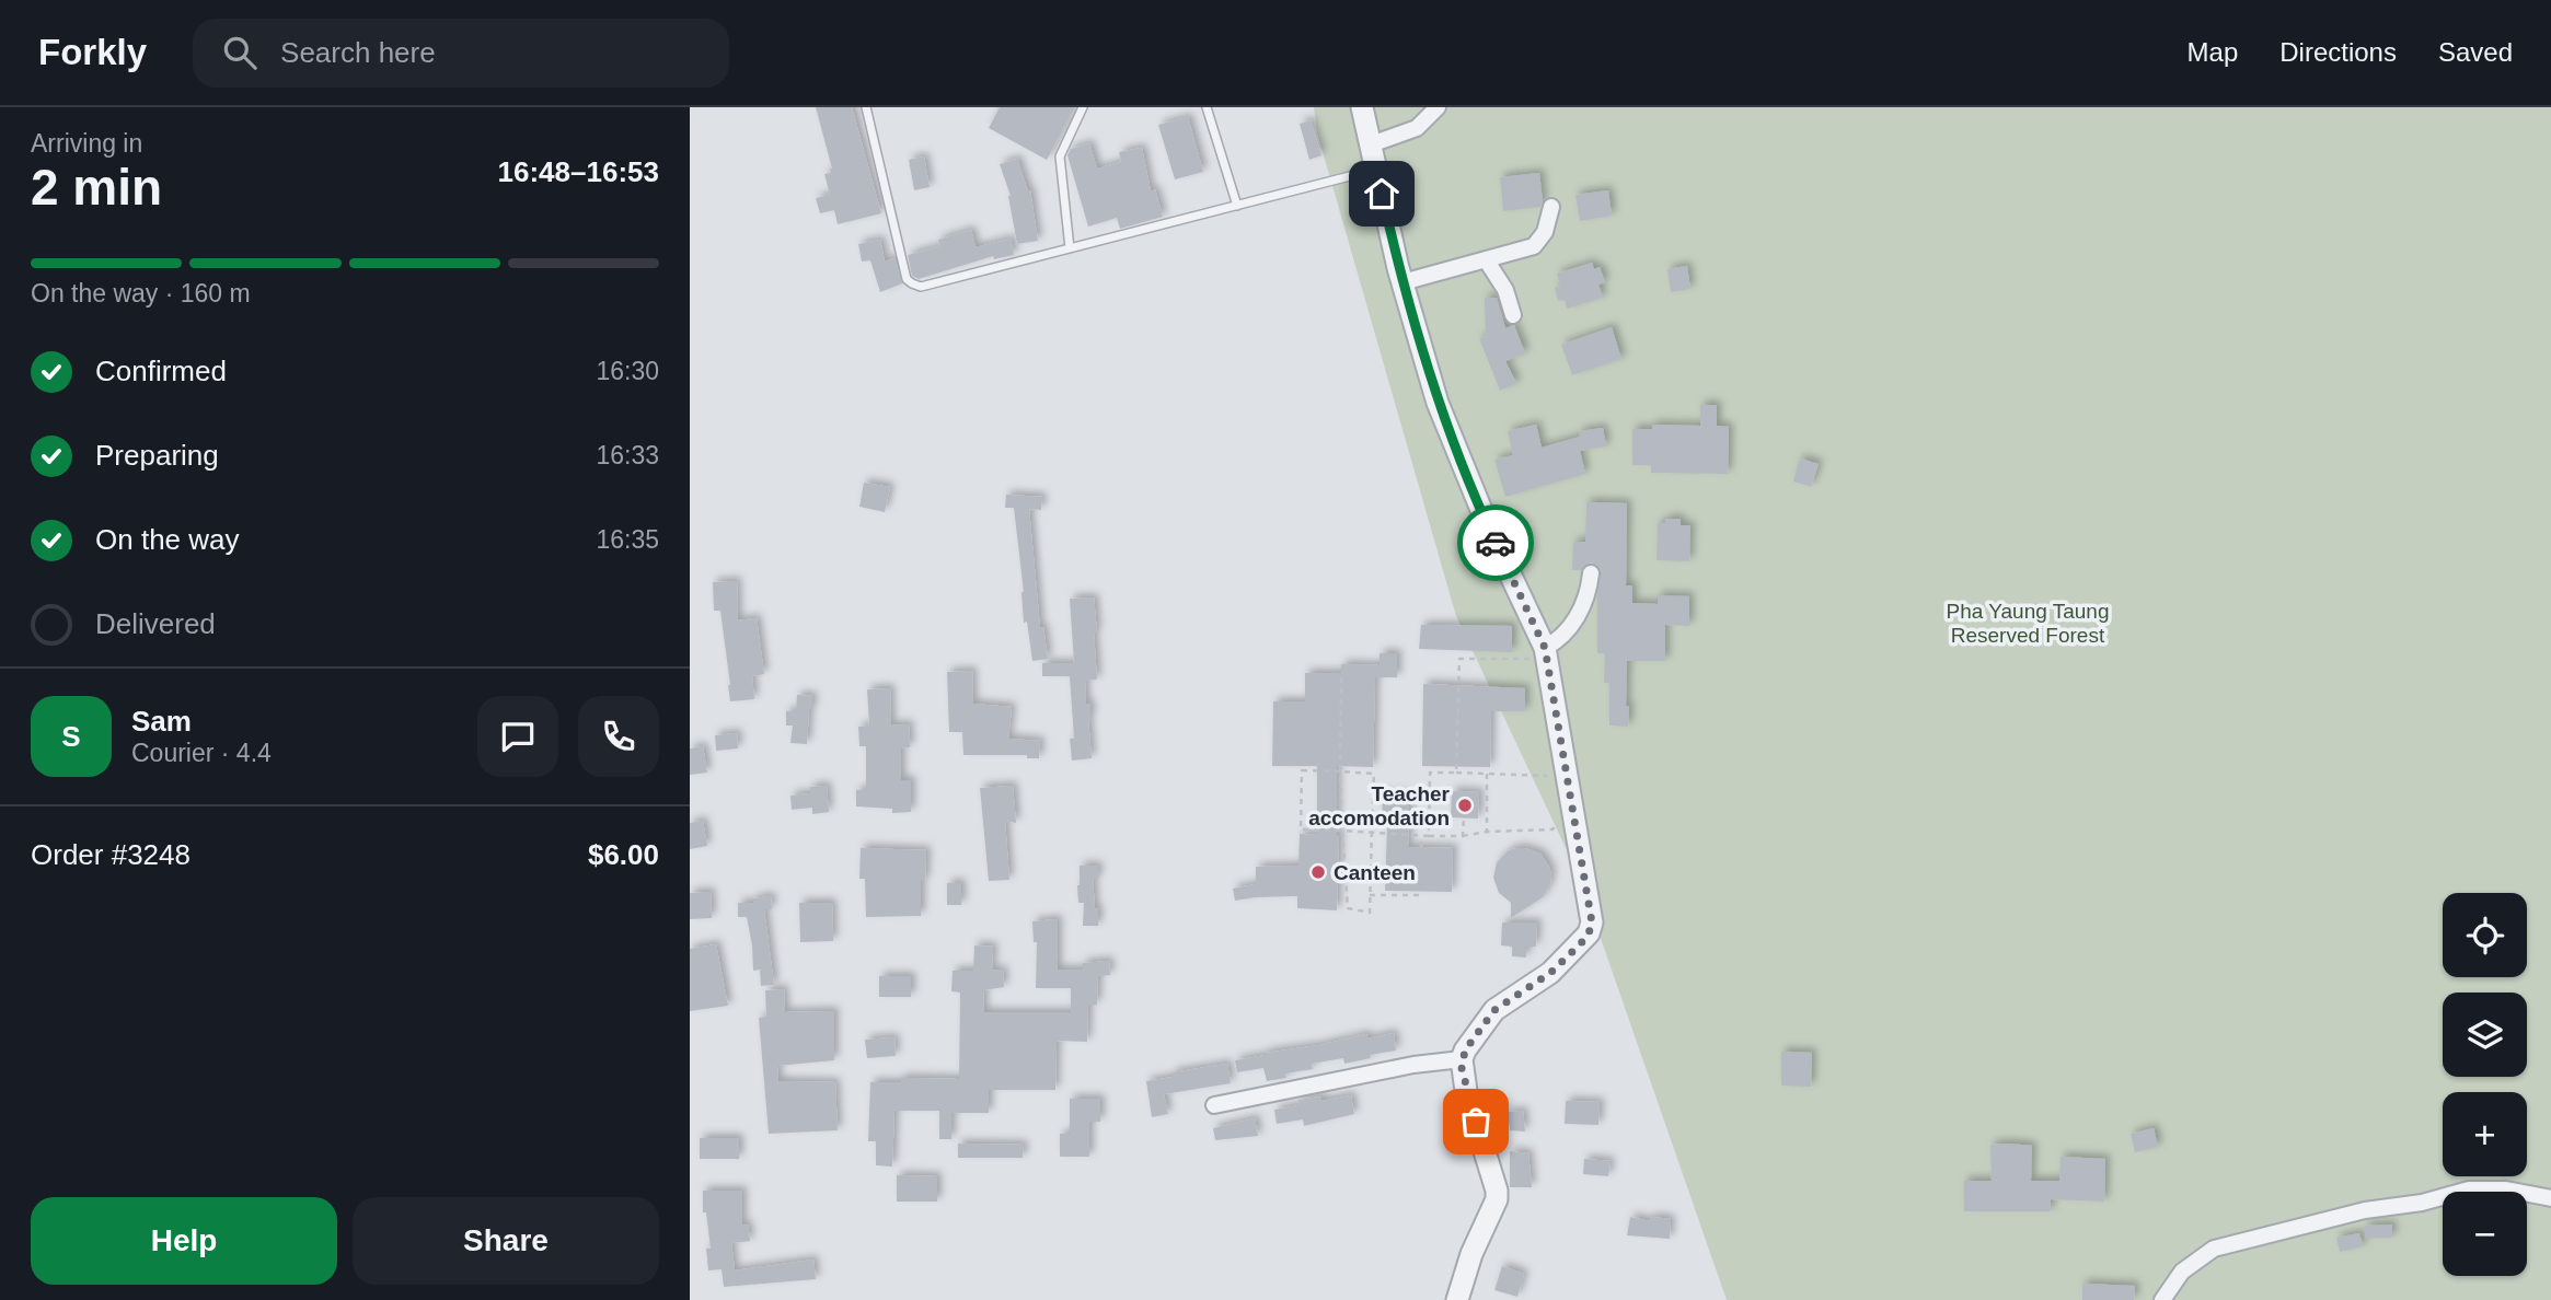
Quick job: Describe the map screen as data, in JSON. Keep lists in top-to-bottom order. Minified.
{"parks":["Pha Yaung Taung Reserved Forest"],"places":["Teacher accomodation","Canteen"],"page":{"header":"Forkly","search":"Search here","nav":["Map","Directions","Saved"],"heading":["2 min","Arriving in","16:48–16:53"],"panel":["Sam","Courier · 4.4","Order #3248","$6.00"],"bar":"On the way · 160 m","list":[["Confirmed","16:30"],["Preparing","16:33"],["On the way","16:35"],"Delivered"],"round":"S","map_buttons":["+","−"],"buttons":["Help","Share"]}}
